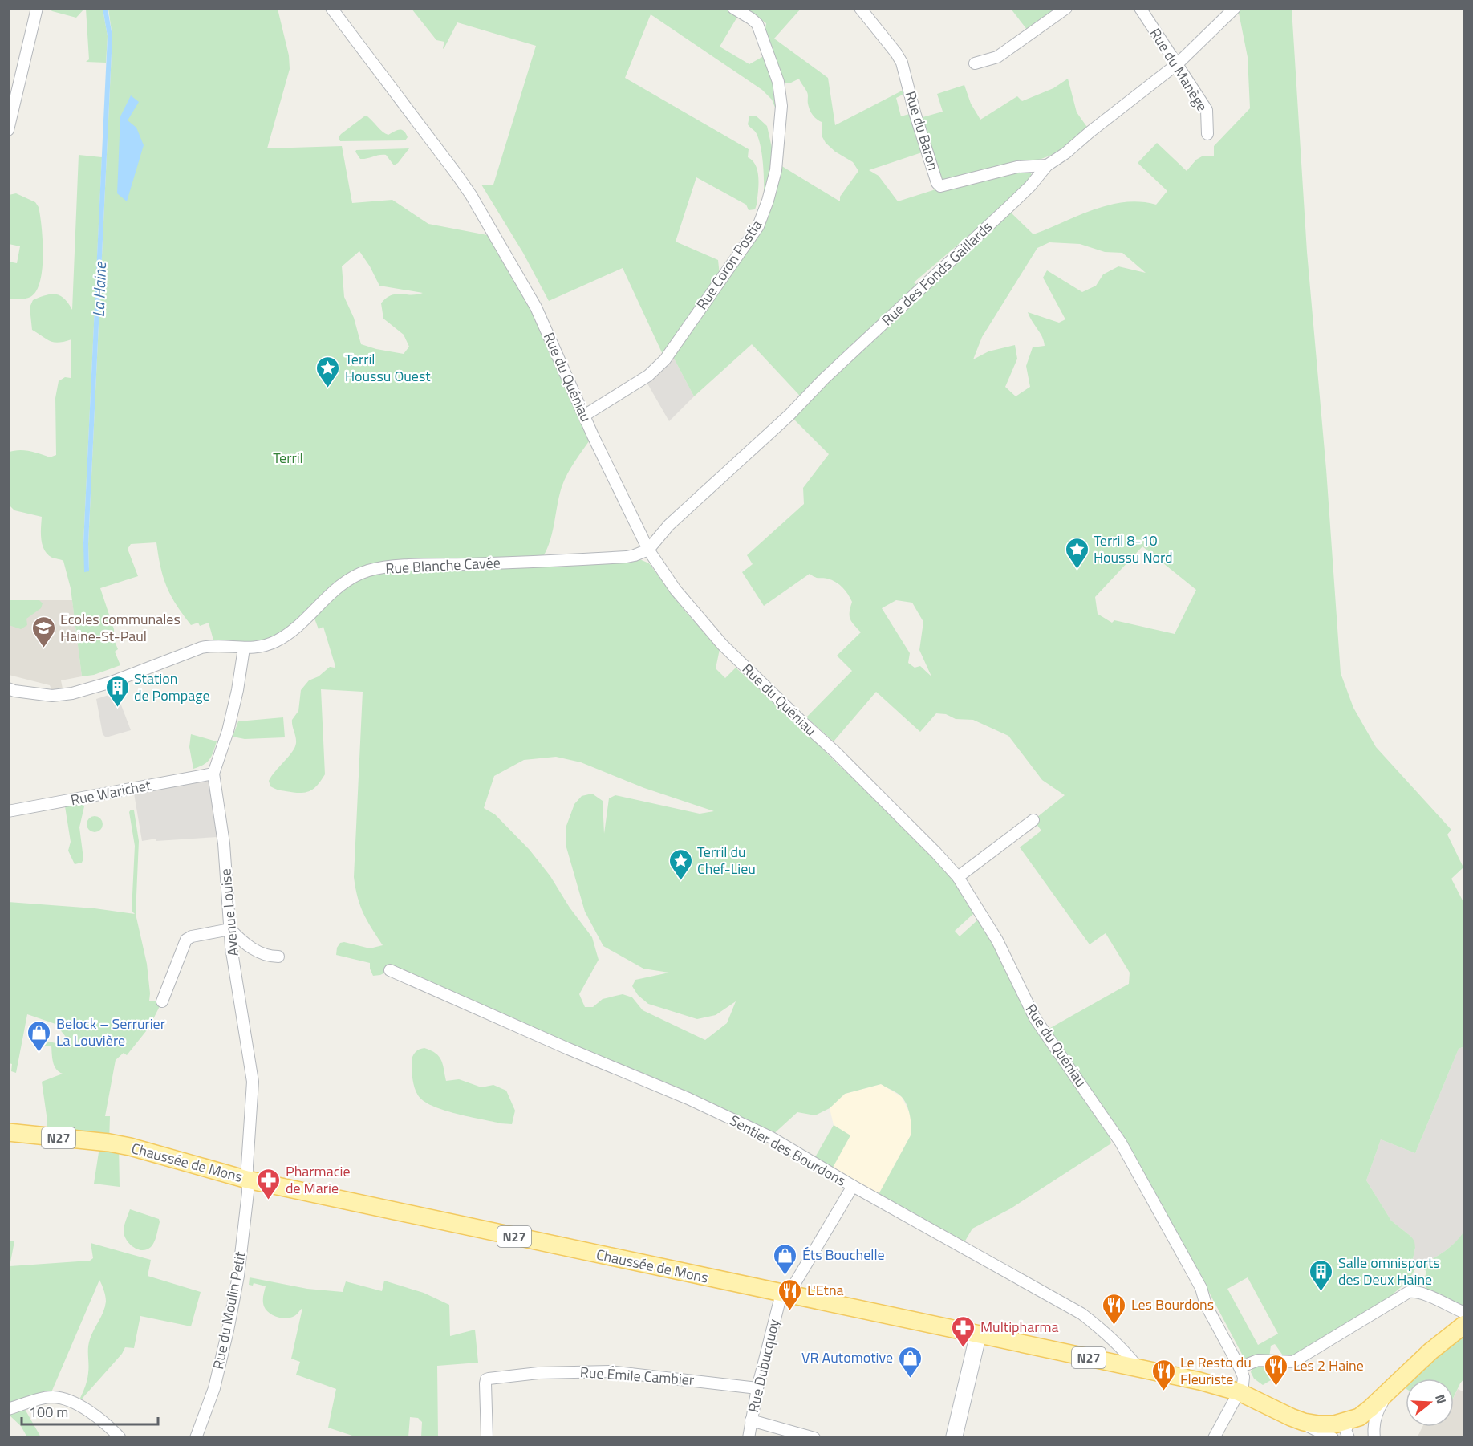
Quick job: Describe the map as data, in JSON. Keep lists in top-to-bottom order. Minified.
{"streets":{"main road":["N27","Chaussée de Mons"],"street":["Rue du Manège","Rue du Baron","Rue Coron Postia","Rue des Fonds Gaillards","Rue du Quéniau","Rue Blanche Cavée","Rue Warichet","Avenue Louise","Sentier des Bourdons","Rue du Moulin Petit","Rue Dubucquoy","Rue Émile Cambier"]},"crossings":[["Rue du Manège","Rue des Fonds Gaillards"],["Rue du Baron","Rue des Fonds Gaillards"],["Rue Coron Postia","Rue du Quéniau"],["Rue des Fonds Gaillards","Rue du Quéniau"],["Rue des Fonds Gaillards","Rue Blanche Cavée"],["Rue du Quéniau","Rue Blanche Cavée"],["Rue du Quéniau","Chaussée de Mons"],["Rue Blanche Cavée","Avenue Louise"],["Rue Warichet","Avenue Louise"],["Avenue Louise","Chaussée de Mons"],["Avenue Louise","Rue du Moulin Petit"],["Sentier des Bourdons","Chaussée de Mons"],["Sentier des Bourdons","Rue Dubucquoy"],["Chaussée de Mons","Rue du Moulin Petit"],["Chaussée de Mons","Rue Dubucquoy"],["Rue Dubucquoy","Rue Émile Cambier"]],"water":["La Haine"],"parks":["Terril"],"places":{"place":["Terril Houssu Ouest","Terril 8-10 Houssu Nord","Terril du Chef-Lieu"],"school or university":["Ecoles communales Haine-St-Paul"],"building":["Station de Pompage","Salle omnisports des Deux Haine"],"shop":["Belock – Serrurier La Louvière","Éts Bouchelle","VR Automotive"],"pharmacy":["Pharmacie de Marie","Multipharma"],"restaurant":["L'Etna","Les Bourdons","Les 2 Haine","Le Resto du Fleuriste"]},"scale_bar":"100 m","north":"right"}
